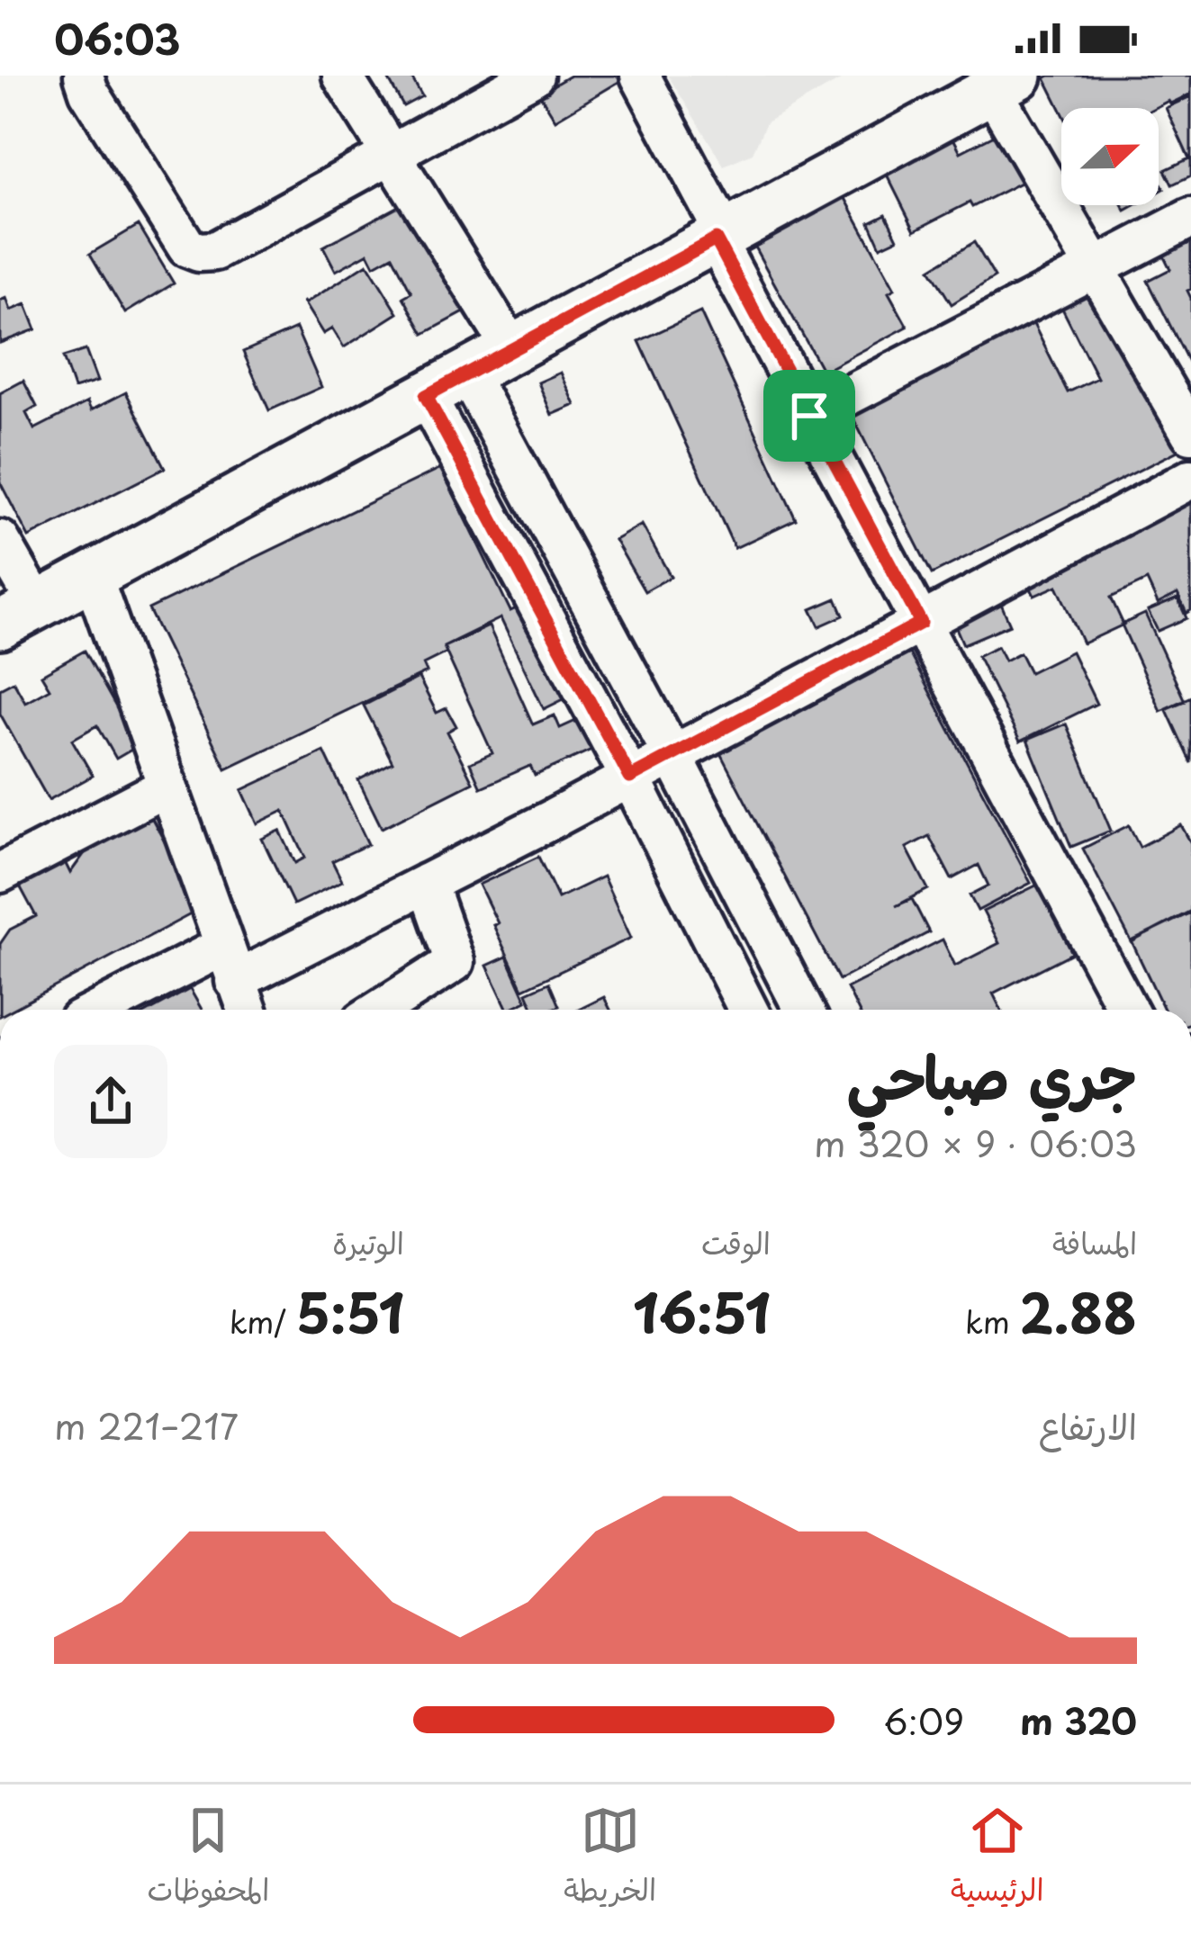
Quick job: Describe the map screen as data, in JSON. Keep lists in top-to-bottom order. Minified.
{"north":"right","page":{"status":"06:03","heading":["جري صباحي","06:03 · 9 × 320 m"],"stats":[["المسافة","2.88 km"],["الوقت","16:51"],["الوتيرة","5:51 /km"]],"chart":["الارتفاع","217–221 m"],"list":[{"name":"320 m","note":"6:09"}],"tabs":["الرئيسية","الخريطة","المحفوظات"]}}
